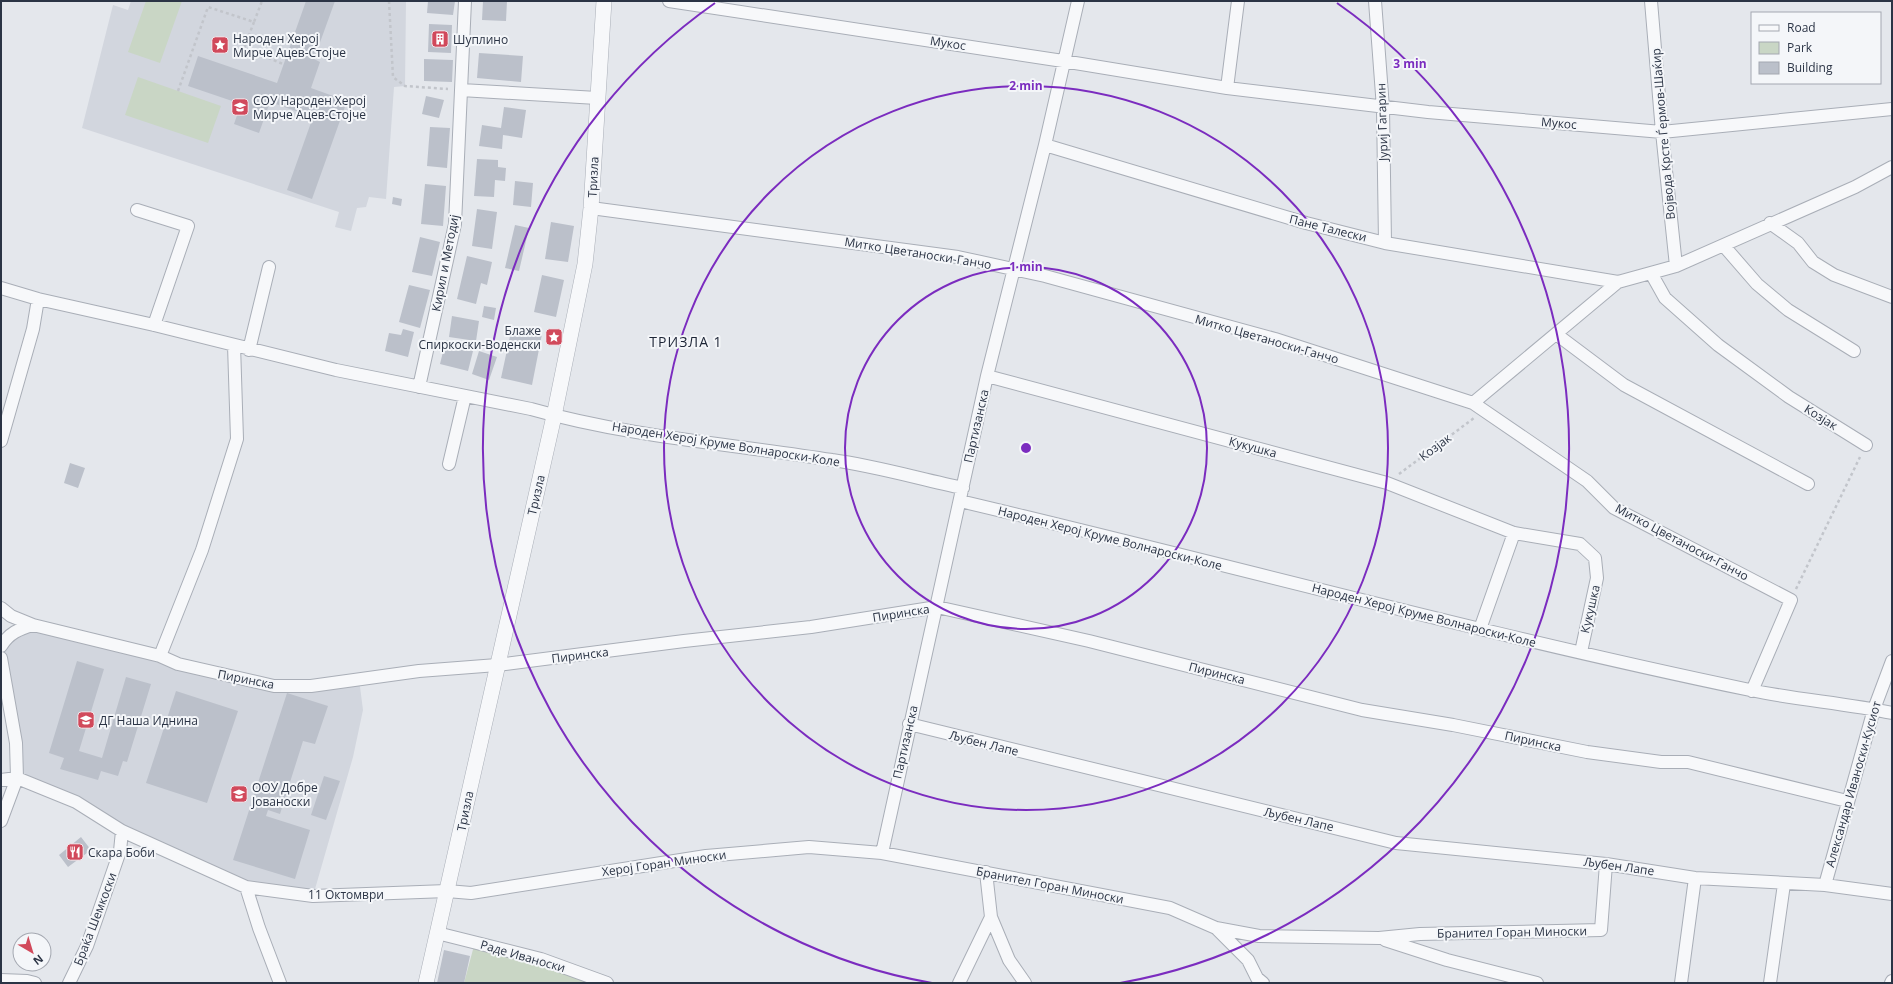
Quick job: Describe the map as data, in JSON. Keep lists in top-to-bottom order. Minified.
{"streets":{"street":["Мукос","Јуриј Гагарин","Војвода Крсте Ѓермов-Шаќир","Тризла","Пане Талески","Митко Цветаноски-Ганчо","Кирил и Методиј","Козјак","Партизанска","Народен Херој Круме Волнароски-Коле","Кукушка","Пиринска","Љубен Лапе","Александар Иваноски-Кусиот","Херој Горан Миноски","Бранител Горан Миноски","11 Октомври","Браќа Шемкоски","Раде Иваноски"]},"crossings":[["Мукос","Јуриј Гагарин"],["Мукос","Војвода Крсте Ѓермов-Шаќир"],["Мукос","Партизанска"],["Јуриј Гагарин","Пане Талески"],["Тризла","Митко Цветаноски-Ганчо"],["Тризла","Народен Херој Круме Волнароски-Коле"],["Тризла","Пиринска"],["Тризла","Херој Горан Миноски"],["Тризла","11 Октомври"],["Тризла","Раде Иваноски"],["Пане Талески","Партизанска"],["Митко Цветаноски-Ганчо","Козјак"],["Митко Цветаноски-Ганчо","Партизанска"],["Кирил и Методиј","Народен Херој Круме Волнароски-Коле"],["Козјак","Кукушка"],["Партизанска","Народен Херој Круме Волнароски-Коле"],["Партизанска","Кукушка"],["Партизанска","Пиринска"],["Партизанска","Љубен Лапе"],["Партизанска","Херој Горан Миноски"],["Партизанска","Бранител Горан Миноски"],["Народен Херој Круме Волнароски-Коле","Кукушка"],["Народен Херој Круме Волнароски-Коле","Александар Иваноски-Кусиот"],["Пиринска","Александар Иваноски-Кусиот"],["Љубен Лапе","Александар Иваноски-Кусиот"],["Љубен Лапе","Бранител Горан Миноски"],["Херој Горан Миноски","Бранител Горан Миноски"],["Херој Горан Миноски","11 Октомври"],["11 Октомври","Браќа Шемкоски"]],"districts":["ТРИЗЛА 1"],"places":{"building":["Шуплино"],"place":["Народен Херој Мирче Ацев-Стојче","Блаже Спиркоски-Воденски"],"school or university":["СОУ Народен Херој Мирче Ацев-Стојче","ДГ Наша Иднина","ООУ Добре Јованоски"],"restaurant":["Скара Боби"]},"legend":["Road","Park","Building"],"north":"bottom right","rings":["3 min","2 min","1 min"]}
